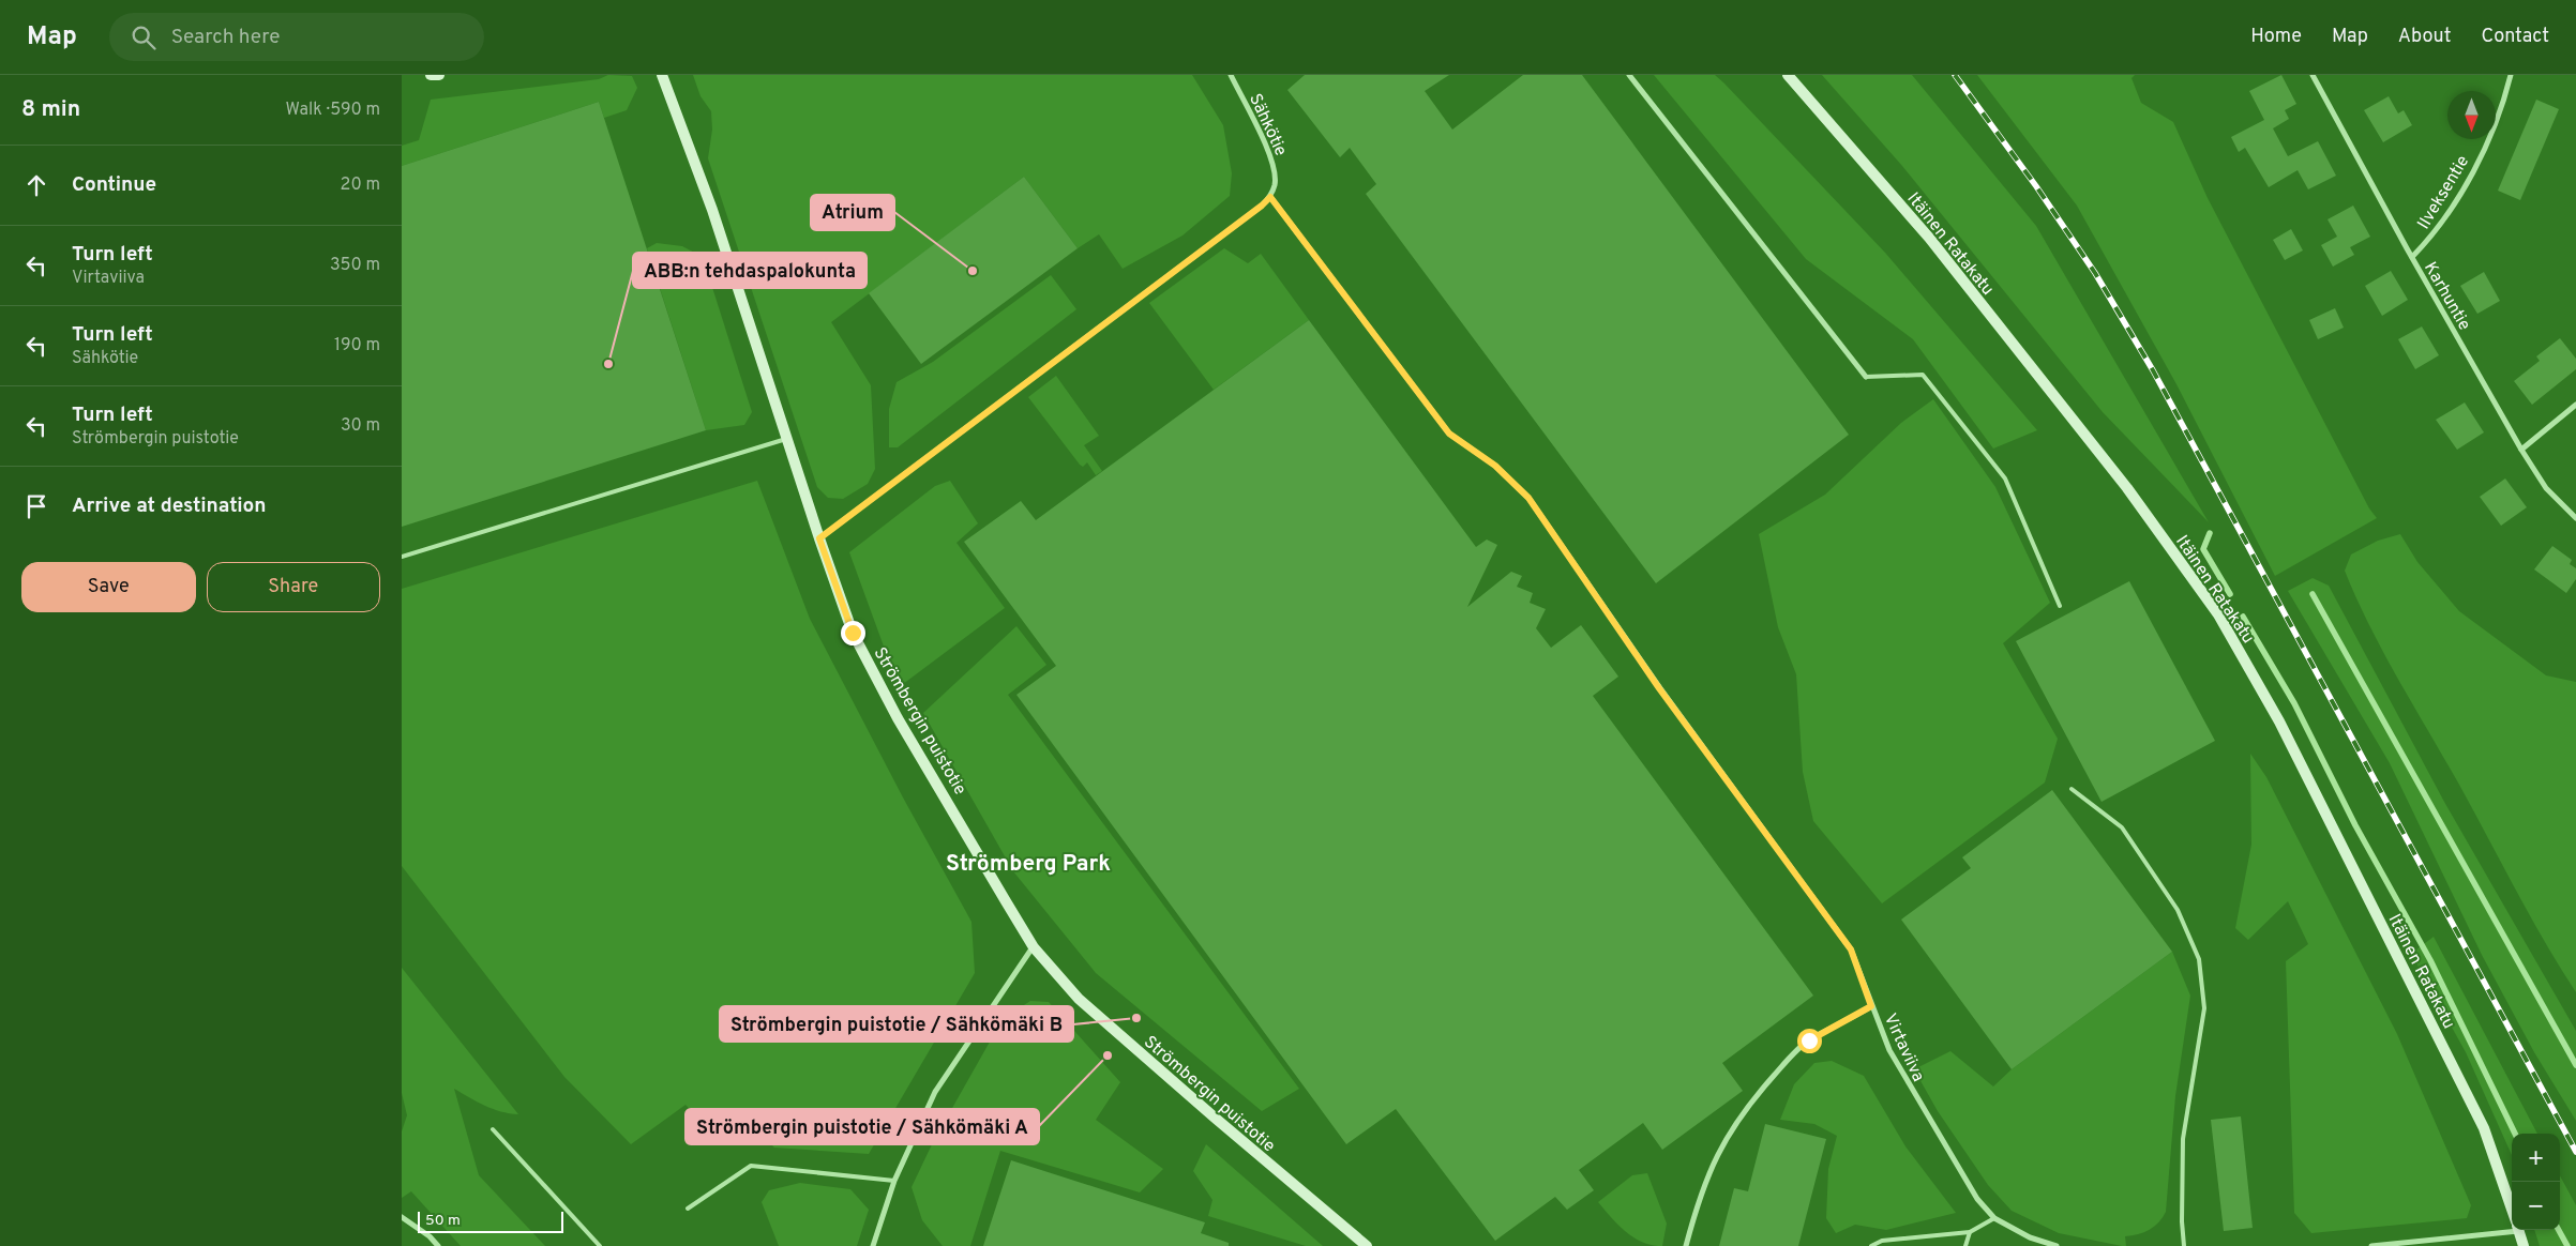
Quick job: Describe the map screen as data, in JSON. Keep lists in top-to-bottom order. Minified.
{"streets":{"street":["Sähkötie","Ilveksentie","Itäinen Ratakatu","Karhuntie","Strömbergin puistotie","Virtaviiva"]},"crossings":[["Sähkötie","Virtaviiva"],["Ilveksentie","Karhuntie"]],"districts":["Strömberg Park"],"places":["Atrium","ABB:n tehdaspalokunta","Strömbergin puistotie / Sähkömäki B","Strömbergin puistotie / Sähkömäki A"],"scale_bar":"50 m","north":"bottom","page":{"header":"Map","search":"Search here","nav":["Home","Map","About","Contact"],"heading":["8 min","Walk · 590 m"],"list":[["Continue","20 m"],["Turn left","Virtaviiva","350 m"],["Turn left","Sähkötie","190 m"],["Turn left","Strömbergin puistotie","30 m"],"Arrive at destination"],"buttons":["Save","Share"],"map_buttons":["+","−"],"scale":"50 m"}}
